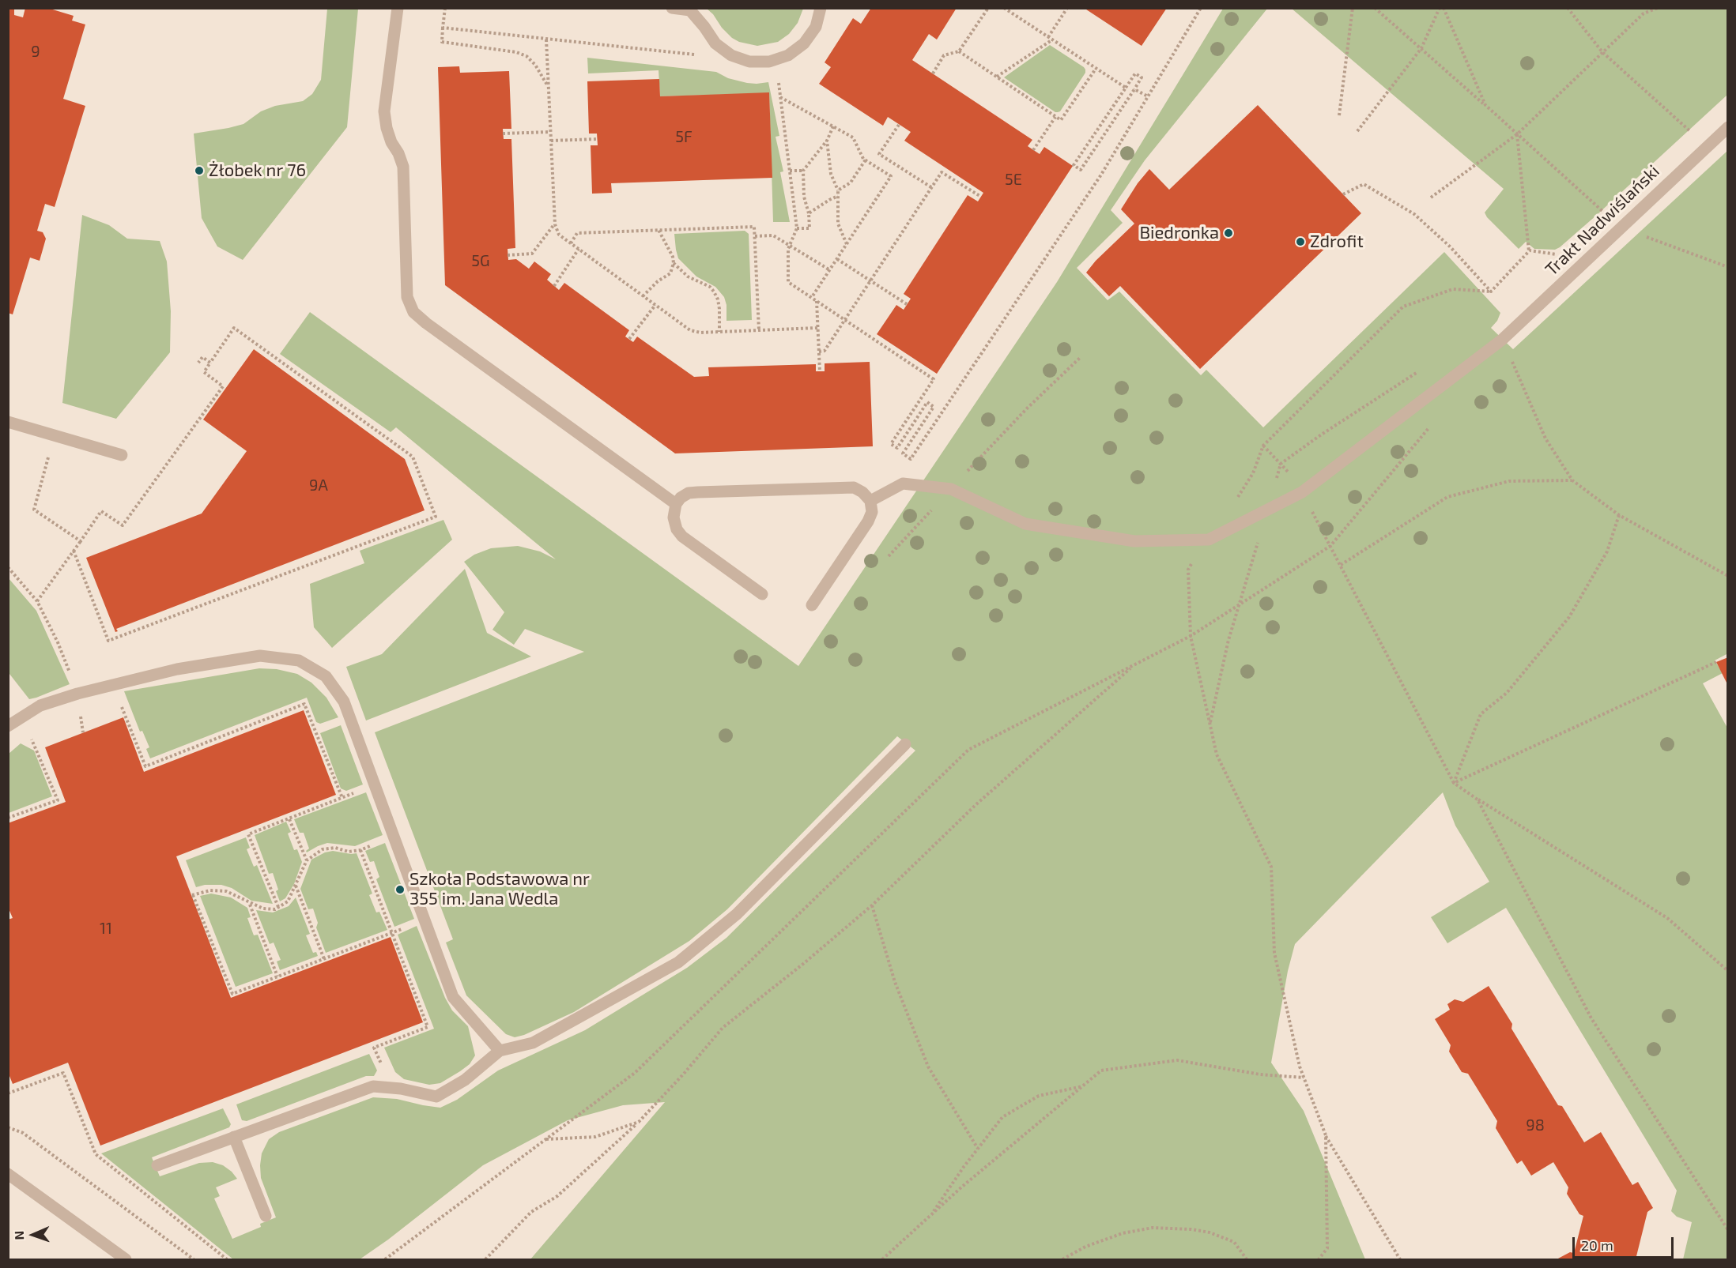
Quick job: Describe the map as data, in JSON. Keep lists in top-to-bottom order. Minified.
{"streets":{"street":["Trakt Nadwiślański"]},"places":["Żłobek nr 76","Biedronka","Zdrofit","Szkoła Podstawowa nr 355 im. Jana Wedla"],"house_numbers":["9","5F","5E","5G","9A","11","98"],"scale_bar":"20 m","north":"left"}
